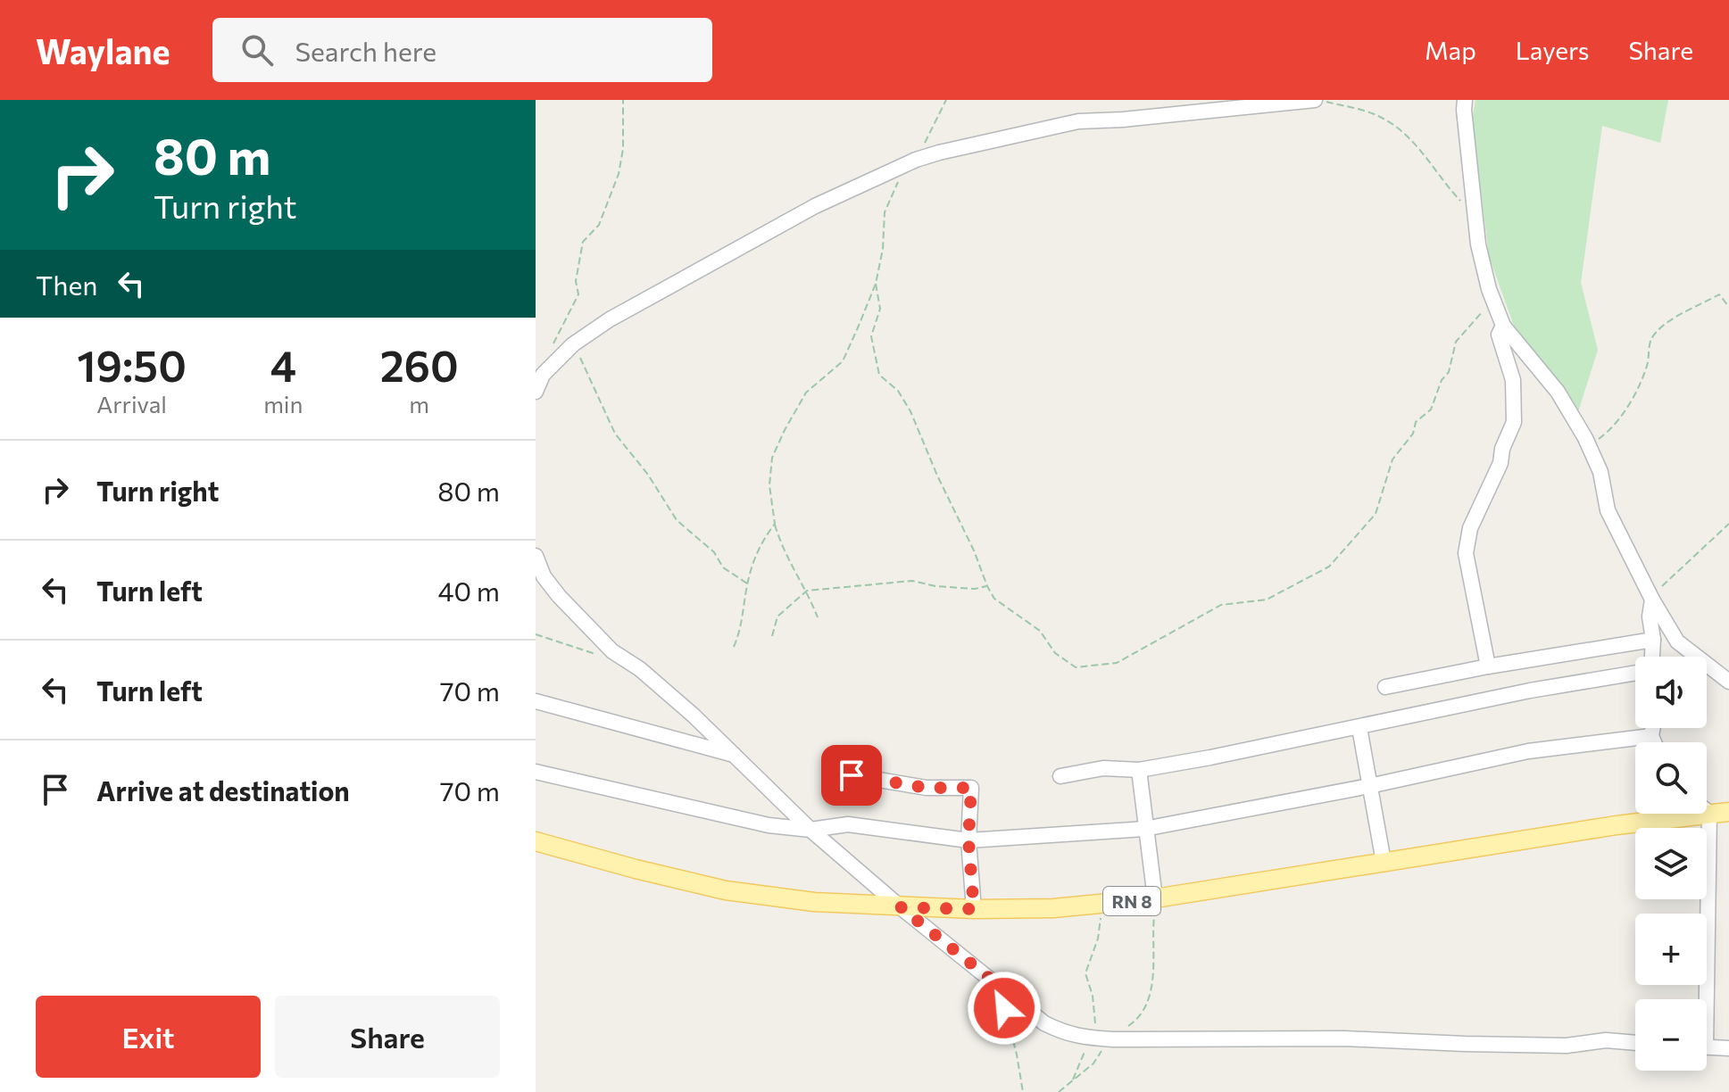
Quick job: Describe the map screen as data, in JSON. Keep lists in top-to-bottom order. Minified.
{"streets":{"main road":["RN 8"]},"page":{"header":"Waylane","search":"Search here","nav":["Map","Layers","Share"],"turn":["80 m","Turn right"],"then":"Then","eta":["19:50","Arrival","4","min","260","m"],"list":[{"name":"Turn right","value":"80 m"},{"name":"Turn left","value":"40 m"},{"name":"Turn left","value":"70 m"},{"name":"Arrive at destination","value":"70 m"}],"map_buttons":["+","−"],"buttons":["Exit","Share"]}}
